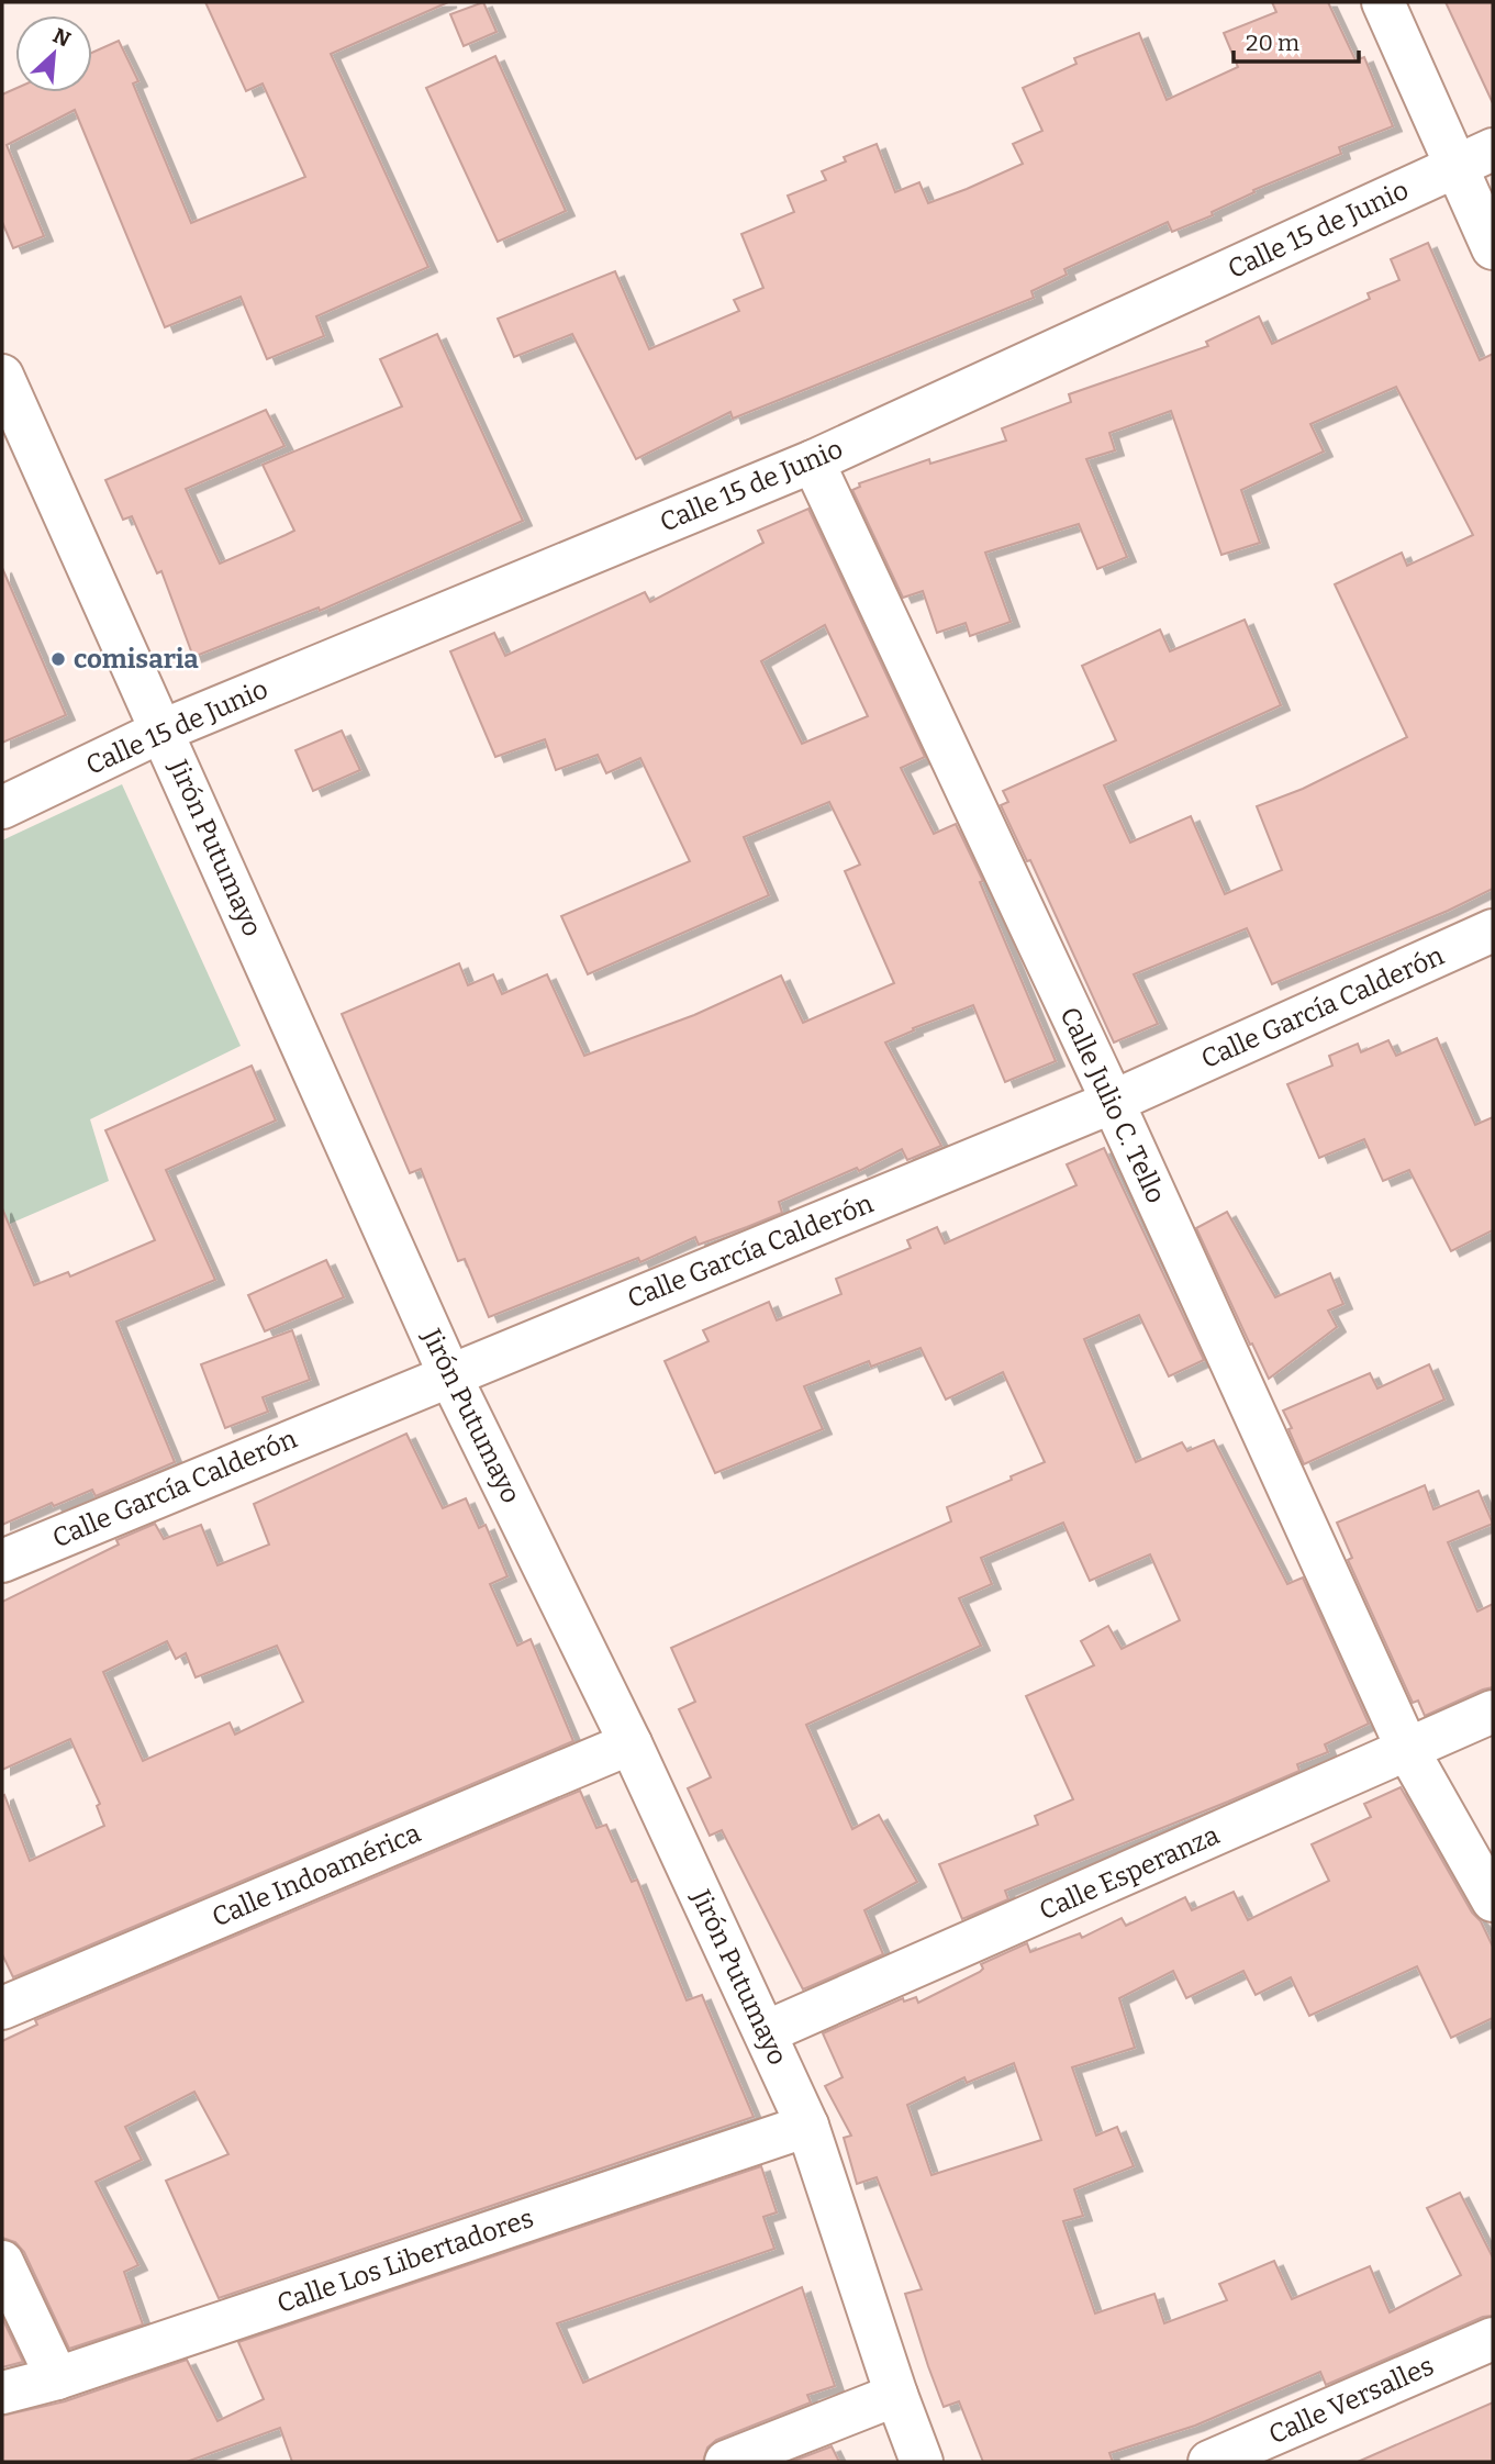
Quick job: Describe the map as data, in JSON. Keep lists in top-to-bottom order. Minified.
{"streets":{"street":["Calle 15 de Junio","Jirón Putumayo","Calle García Calderón","Calle Julio C. Tello","Calle Esperanza","Calle Indoamérica","Calle Los Libertadores","Calle Versalles"]},"crossings":[["Calle 15 de Junio","Jirón Putumayo"],["Calle 15 de Junio","Calle Julio C. Tello"],["Jirón Putumayo","Calle García Calderón"],["Jirón Putumayo","Calle Esperanza"],["Jirón Putumayo","Calle Indoamérica"],["Jirón Putumayo","Calle Los Libertadores"],["Calle García Calderón","Calle Julio C. Tello"],["Calle Julio C. Tello","Calle Esperanza"]],"places":["comisaria"],"scale_bar":"20 m","north":"top right"}
